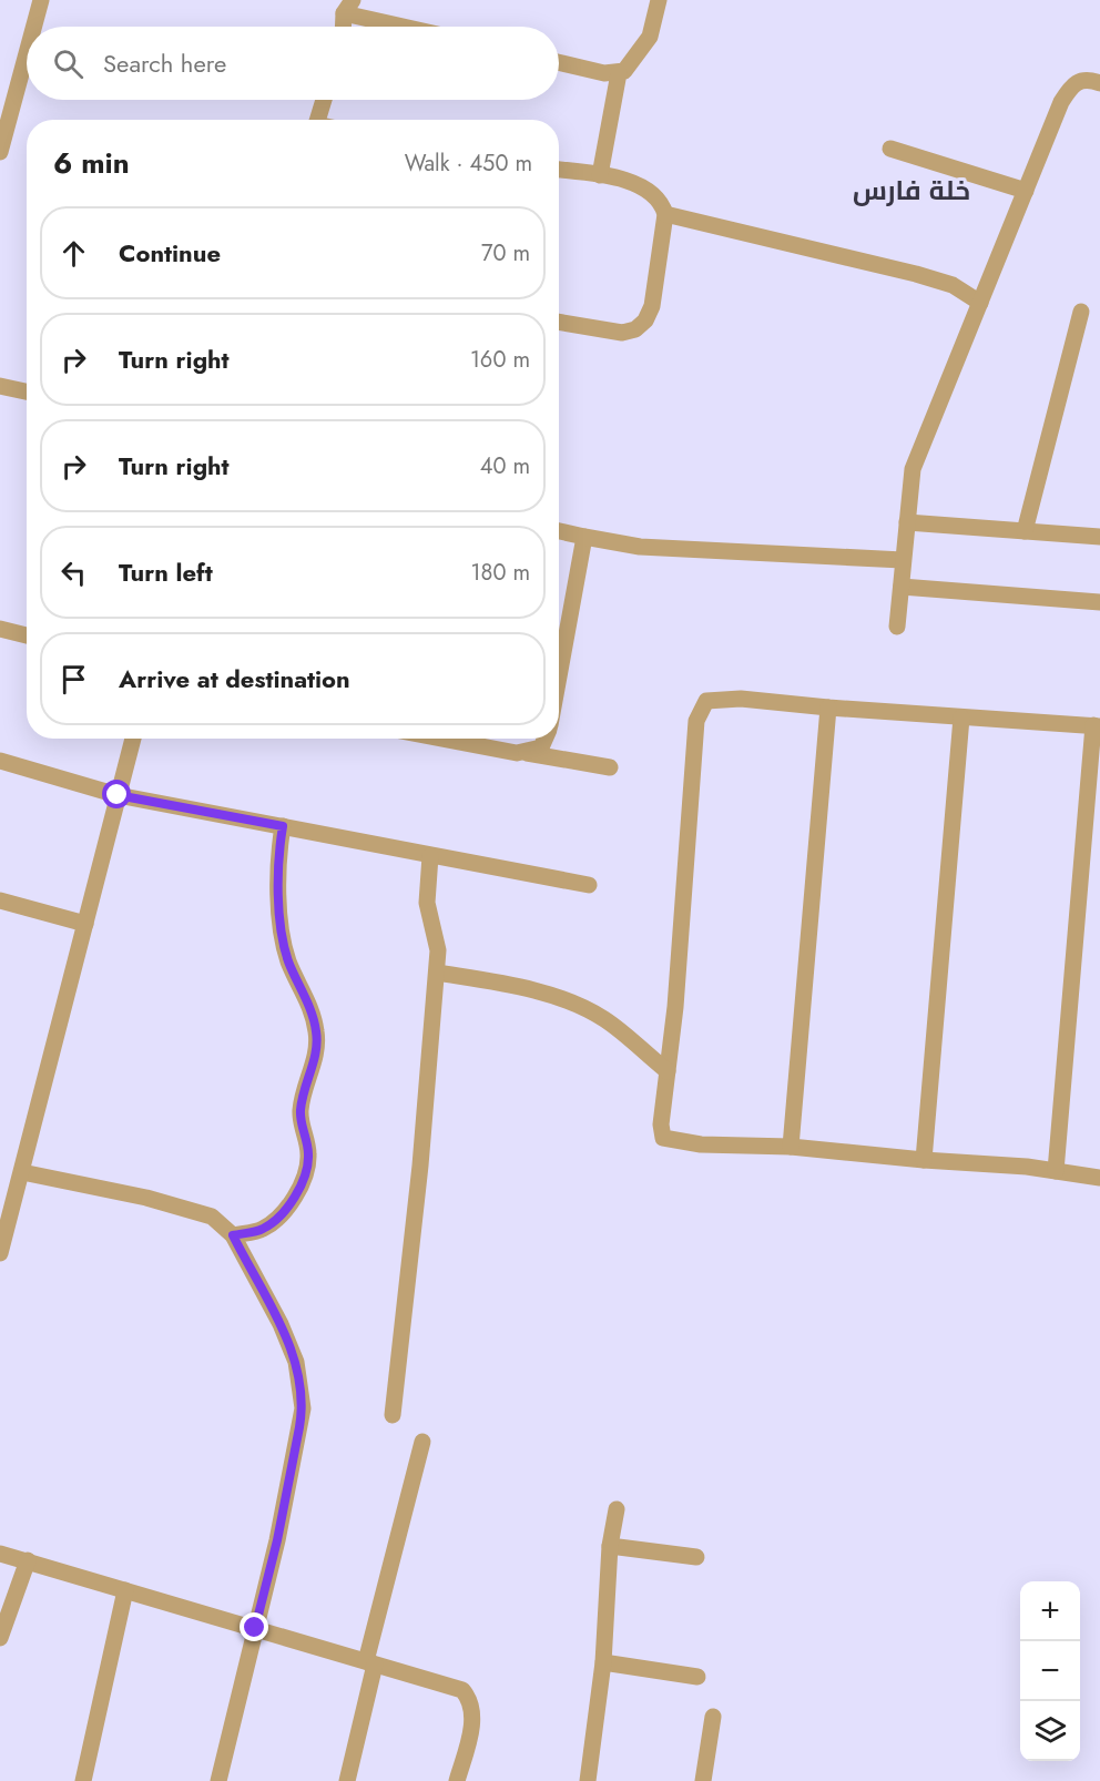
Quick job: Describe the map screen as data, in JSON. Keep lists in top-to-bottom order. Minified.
{"districts":["خلة فارس"],"page":{"search":"Search here","heading":["6 min","Walk · 450 m"],"list":[["Continue","70 m"],["Turn right","160 m"],["Turn right","40 m"],["Turn left","180 m"],"Arrive at destination"],"map_buttons":["+","−"]}}
